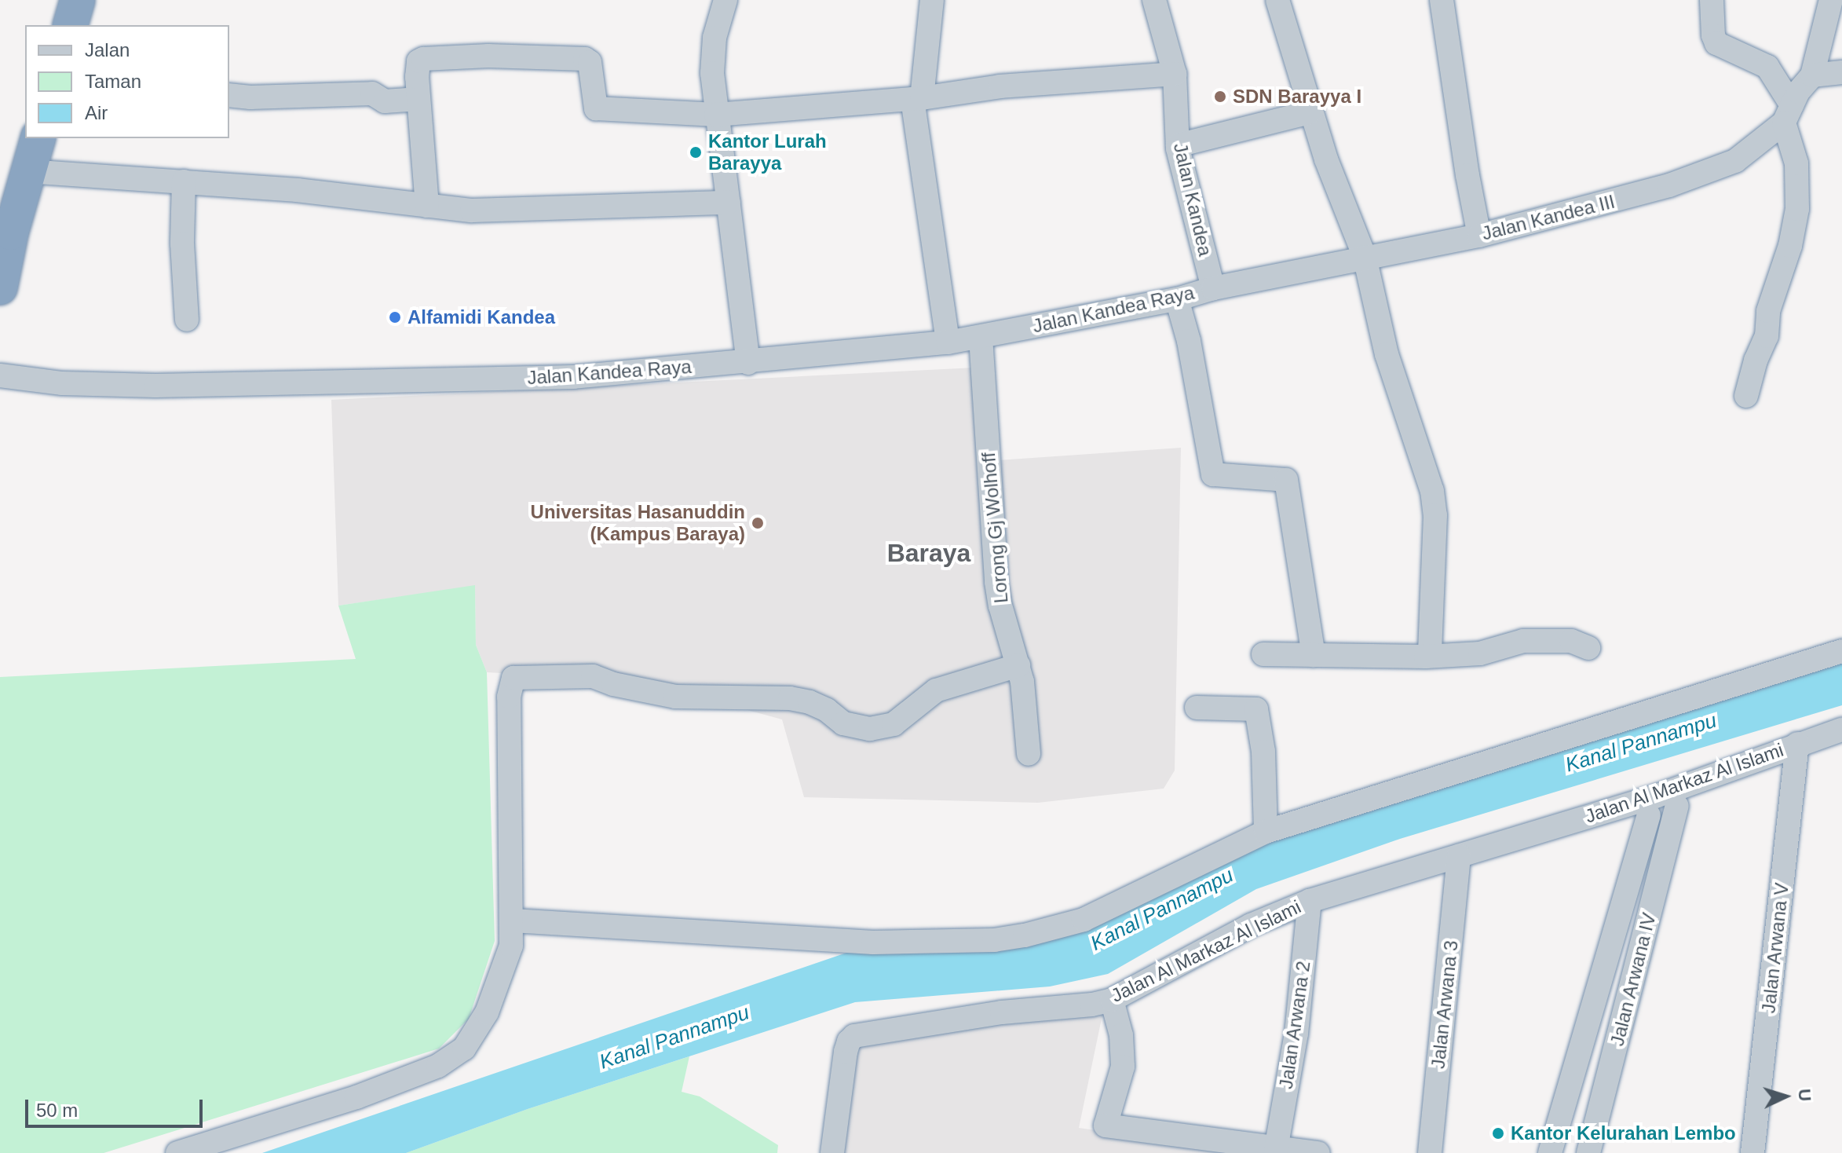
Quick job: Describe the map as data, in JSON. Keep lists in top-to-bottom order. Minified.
{"streets":{"street":["Jalan Kandea","Jalan Kandea III","Jalan Kandea Raya","Lorong Gj Wolhoff","Jalan Al Markaz Al Islami","Jalan Arwana V","Jalan Arwana IV","Jalan Arwana 3","Jalan Arwana 2"]},"crossings":[["Jalan Kandea","Jalan Kandea III"],["Jalan Kandea","Jalan Kandea Raya"],["Jalan Kandea III","Jalan Kandea Raya"],["Jalan Kandea Raya","Lorong Gj Wolhoff"],["Jalan Al Markaz Al Islami","Jalan Arwana V"],["Jalan Al Markaz Al Islami","Jalan Arwana 3"],["Jalan Al Markaz Al Islami","Jalan Arwana 2"]],"districts":["Baraya"],"water":["Kanal Pannampu"],"places":["SDN Barayya I","Kantor Lurah Barayya","Alfamidi Kandea","Universitas Hasanuddin (Kampus Baraya)","Kantor Kelurahan Lembo"],"legend":["Jalan","Taman","Air"],"scale_bar":"50 m","north":"right"}
